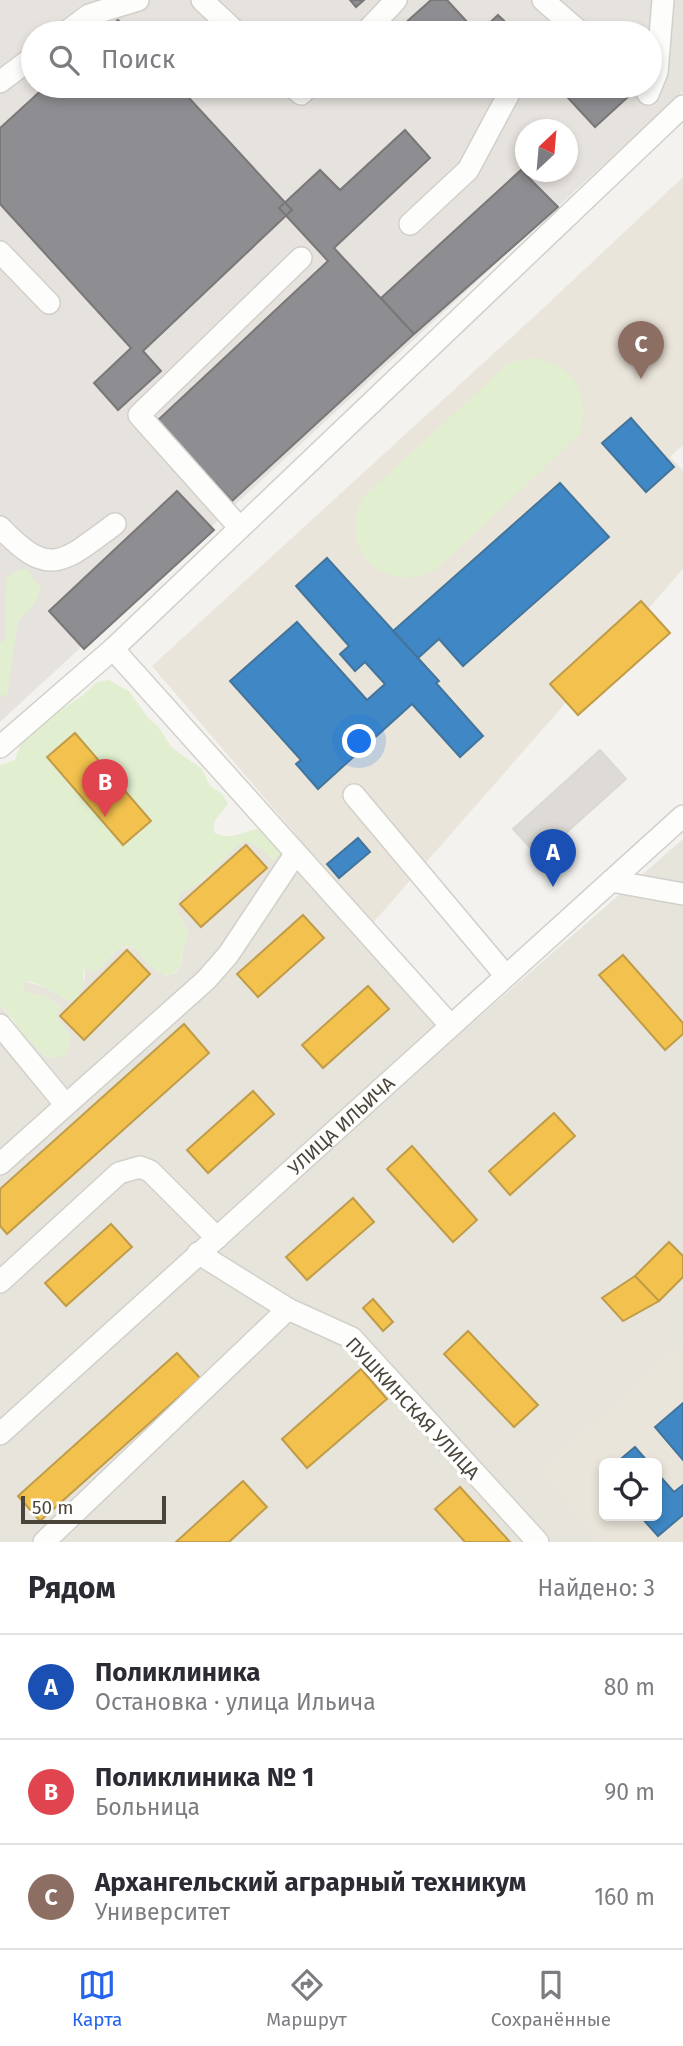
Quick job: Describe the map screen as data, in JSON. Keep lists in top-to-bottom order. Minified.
{"streets":{"street":["УЛИЦА ИЛЬИЧА","ПУШКИНСКАЯ УЛИЦА"]},"crossings":[["УЛИЦА ИЛЬИЧА","ПУШКИНСКАЯ УЛИЦА"]],"scale_bar":"50 m","north":"top right","page":{"search":"Поиск","pins":["C","B","A"],"scale":"50 m","heading":["Рядом","Найдено: 3"],"list":[{"mark":"A","name":"Поликлиника","note":"Остановка · улица Ильича","value":"80 m"},{"mark":"B","name":"Поликлиника № 1","note":"Больница","value":"90 m"},{"mark":"C","name":"Архангельский аграрный техникум","note":"Университет","value":"160 m"}],"nav":["Карта","Маршрут","Сохранённые"]}}
